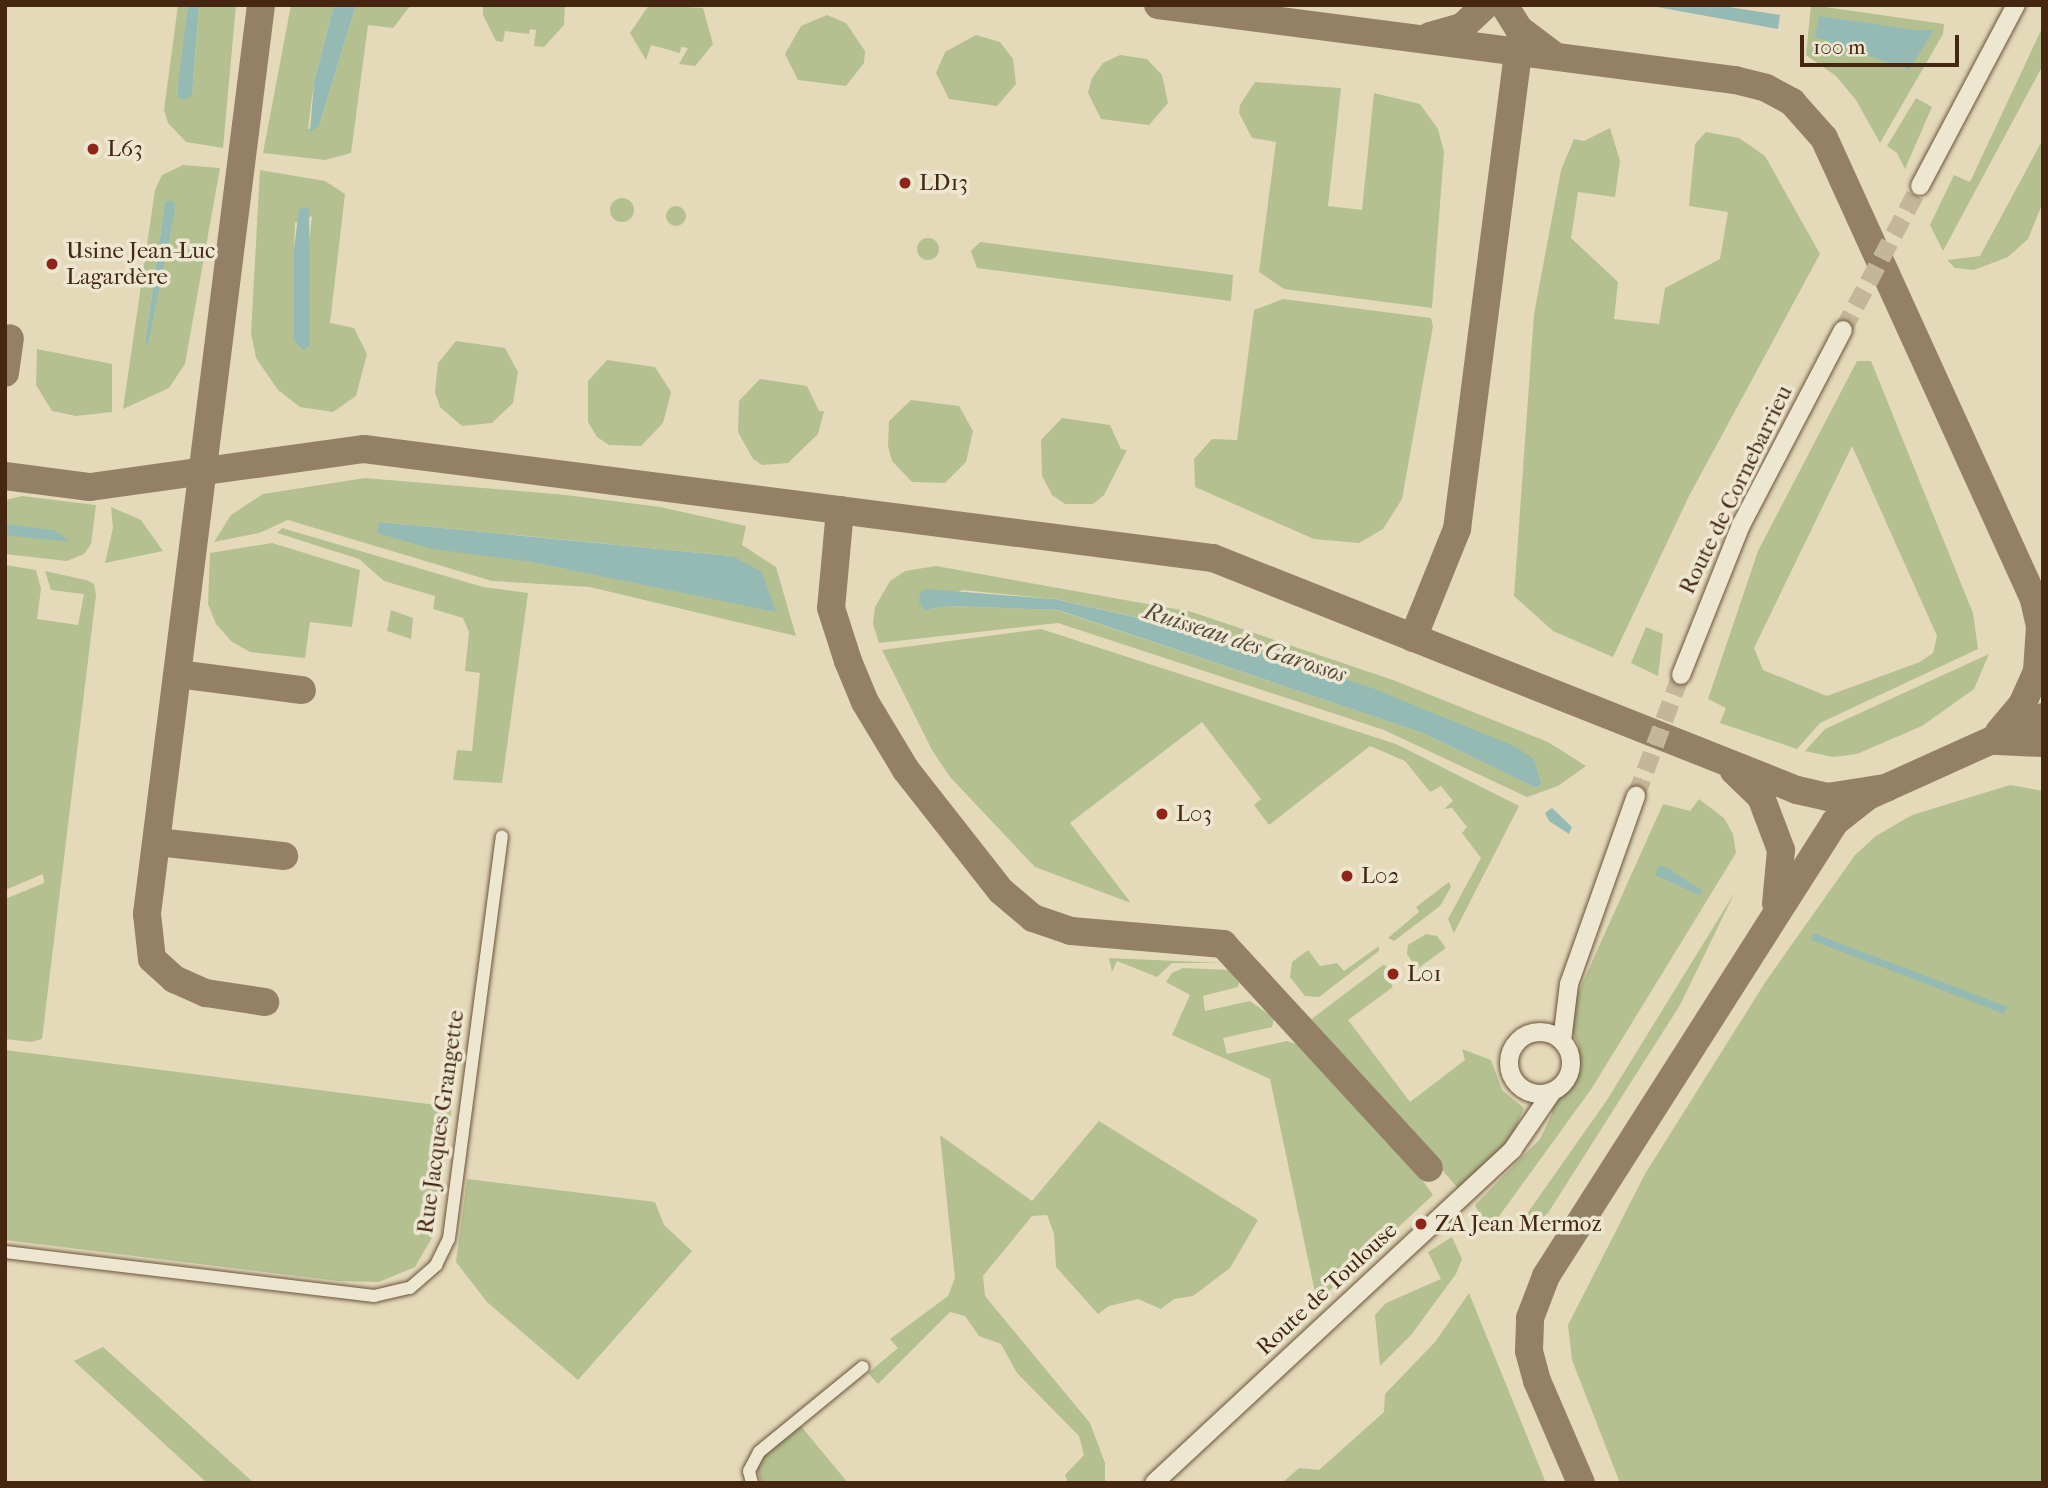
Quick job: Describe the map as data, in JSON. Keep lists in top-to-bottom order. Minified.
{"streets":{"main road":["Route de Cornebarrieu","Route de Toulouse"],"street":["Rue Jacques Grangette"]},"water":["Ruisseau des Garossos"],"places":["L63","LD13","Usine Jean-Luc Lagardère","L03","L02","L01","ZA Jean Mermoz"],"scale_bar":"100 m"}
